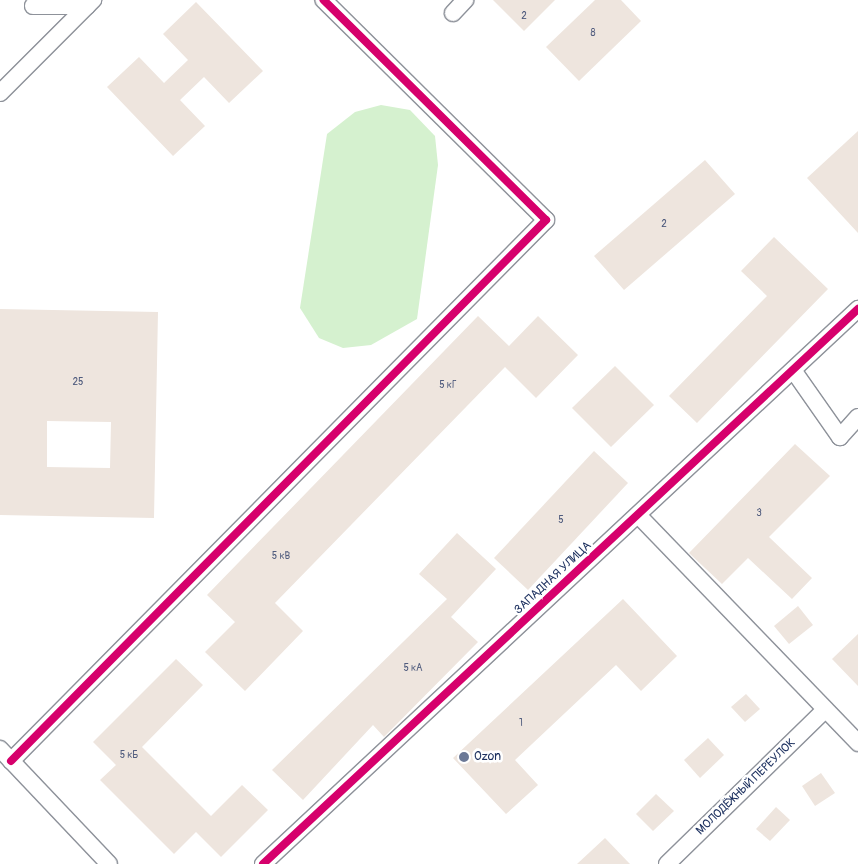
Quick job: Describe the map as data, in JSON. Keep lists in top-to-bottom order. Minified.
{"streets":{"street":["ЗАПАДНАЯ УЛИЦА","МОЛОДЁЖНЫЙ ПЕРЕУЛОК"]},"places":["Ozon"],"house_numbers":["2","8","2","25","5 кГ","3","5","5 кВ","5 кА","1","5 кБ"]}
